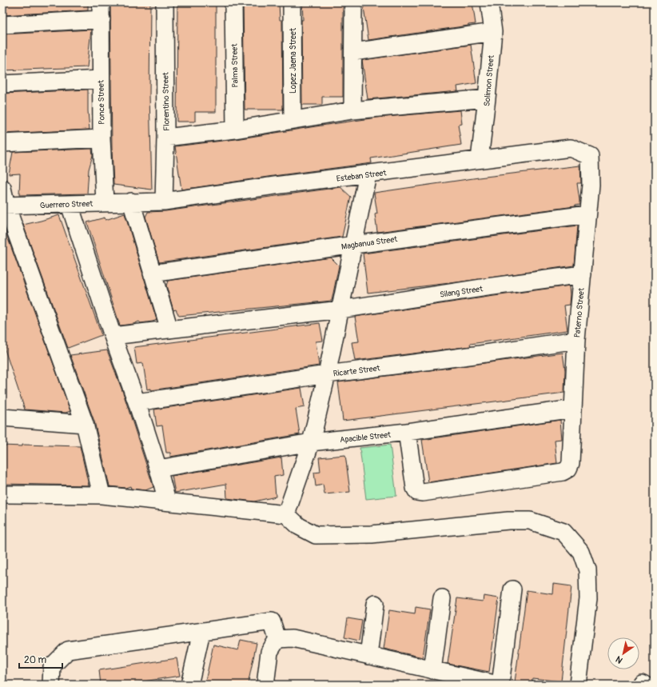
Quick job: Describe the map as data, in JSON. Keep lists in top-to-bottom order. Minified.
{"streets":{"street":["Lopez Jaena Street","Palma Street","Solimon Street","Florentino Street","Ponce Street","Esteban Street","Guerrero Street","Magbanua Street","Silang Street","Paterno Street","Ricarte Street","Apacible Street"]},"crossings":[["Solimon Street","Esteban Street"],["Florentino Street","Esteban Street"],["Ponce Street","Guerrero Street"],["Esteban Street","Guerrero Street"],["Esteban Street","Paterno Street"],["Magbanua Street","Paterno Street"],["Silang Street","Paterno Street"],["Paterno Street","Ricarte Street"],["Paterno Street","Apacible Street"]],"scale_bar":"20 m","north":"bottom left"}
